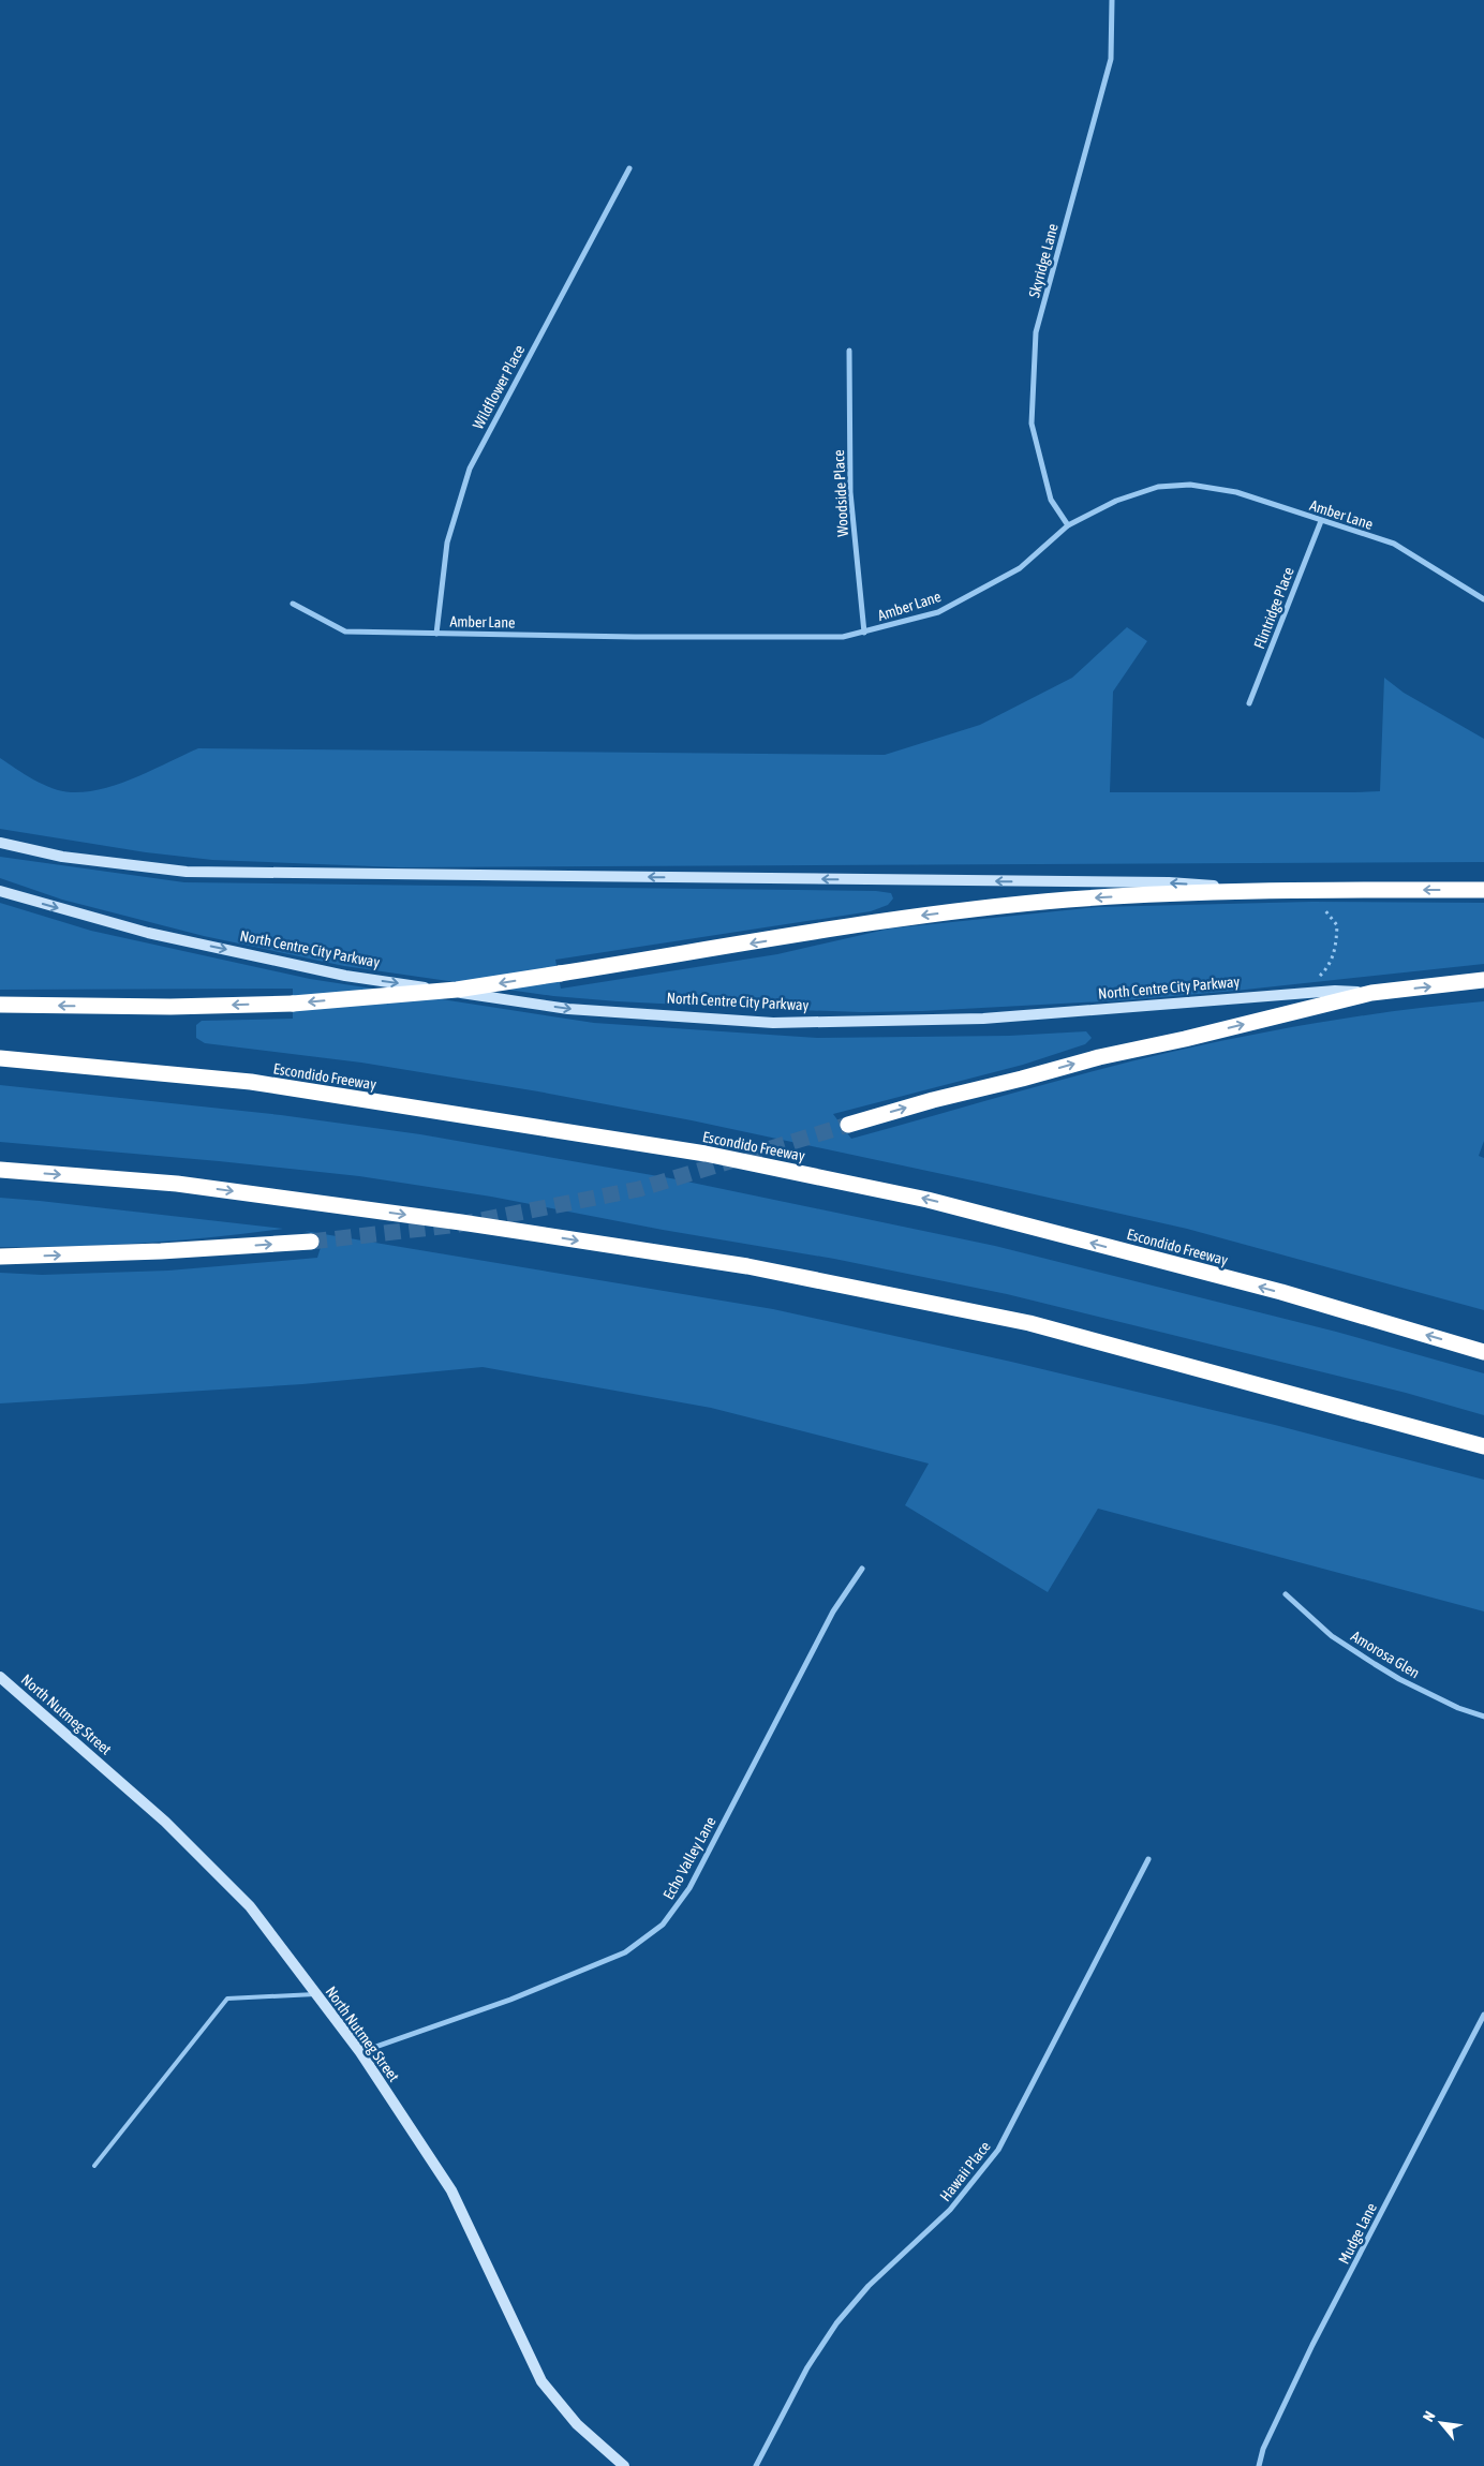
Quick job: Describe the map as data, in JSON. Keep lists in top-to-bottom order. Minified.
{"streets":{"highway":["North Centre City Parkway","Escondido Freeway"],"main road":["North Nutmeg Street"],"street":["Skyridge Lane","Wildflower Place","Woodside Place","Amber Lane","Flintridge Place","Amorosa Glen","Echo Valley Lane","Hawaii Place","Mudge Lane"]},"crossings":[["Skyridge Lane","Amber Lane"],["Wildflower Place","Amber Lane"],["Woodside Place","Amber Lane"],["Amber Lane","Flintridge Place"],["North Nutmeg Street","Echo Valley Lane"]],"one_way":["North Centre City Parkway"],"north":"top left"}
